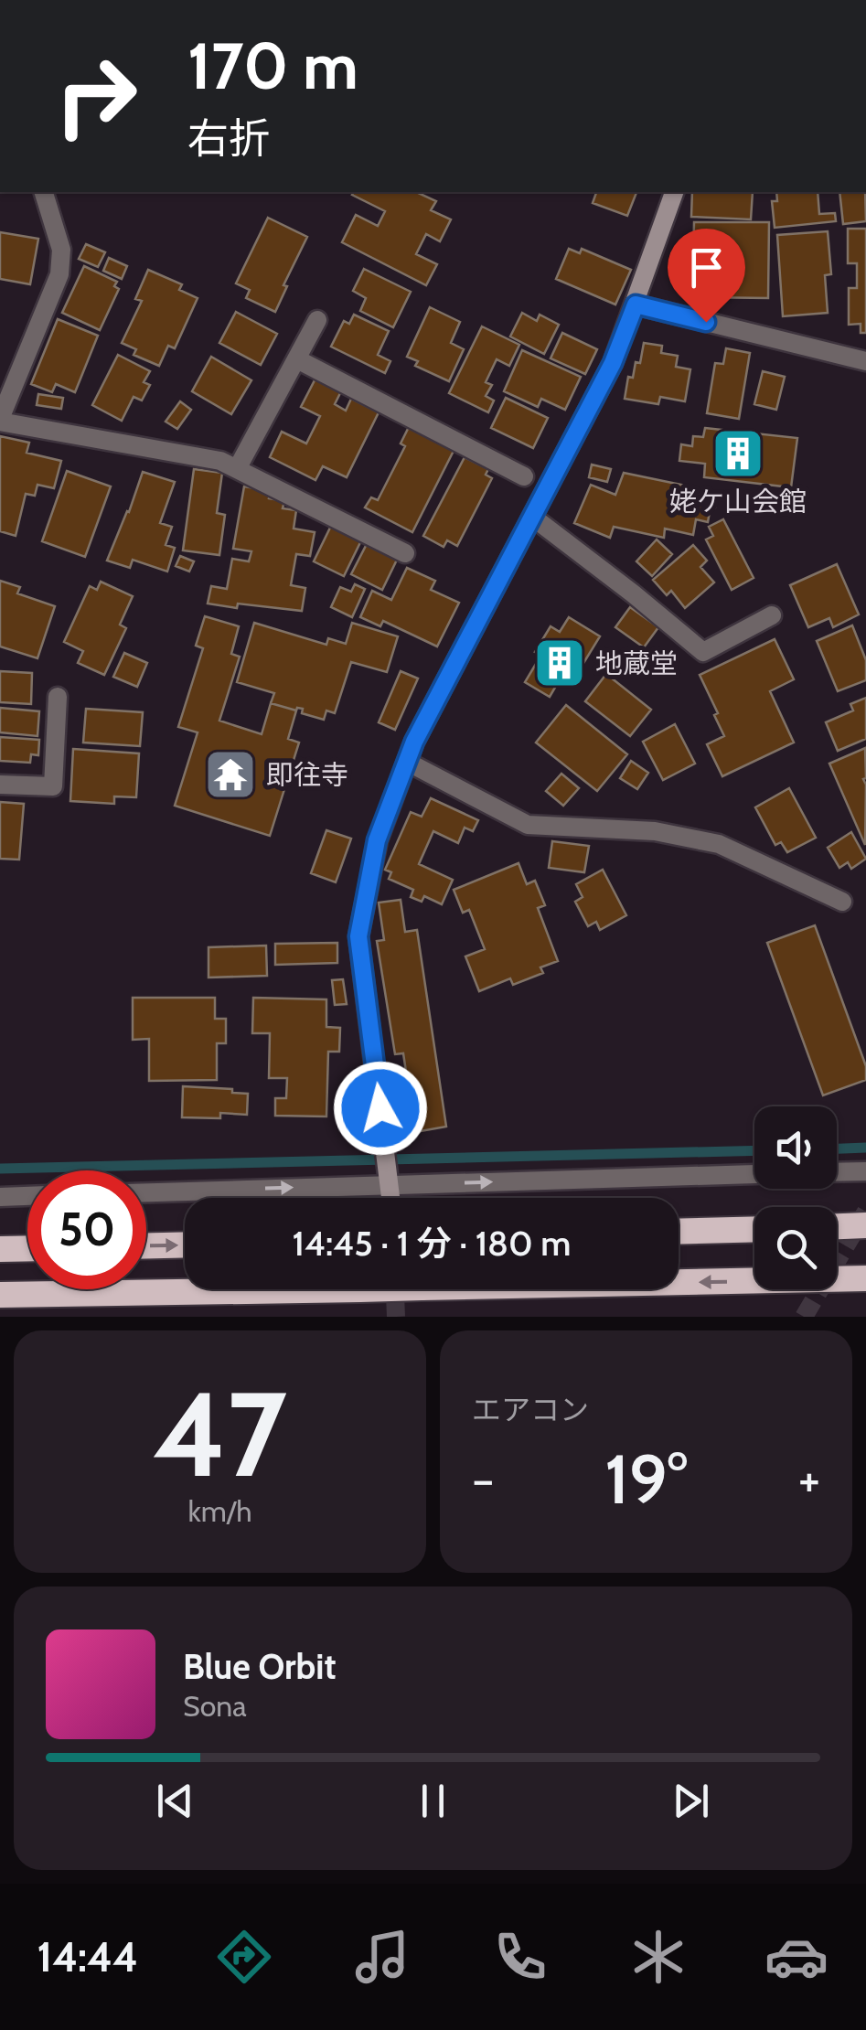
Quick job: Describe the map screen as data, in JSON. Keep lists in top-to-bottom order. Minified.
{"places":{"building":["姥ケ山会館","地蔵堂"],"temple":["即往寺"]},"page":{"turn":["170 m","右折"],"limit":"50","trip":"14:45 · 1 分 · 180 m","tile":[["47","km/h"],"エアコン"],"heat":["−","19°","+"],"song":["Blue Orbit","Sona"],"tabs":"14:44"}}
